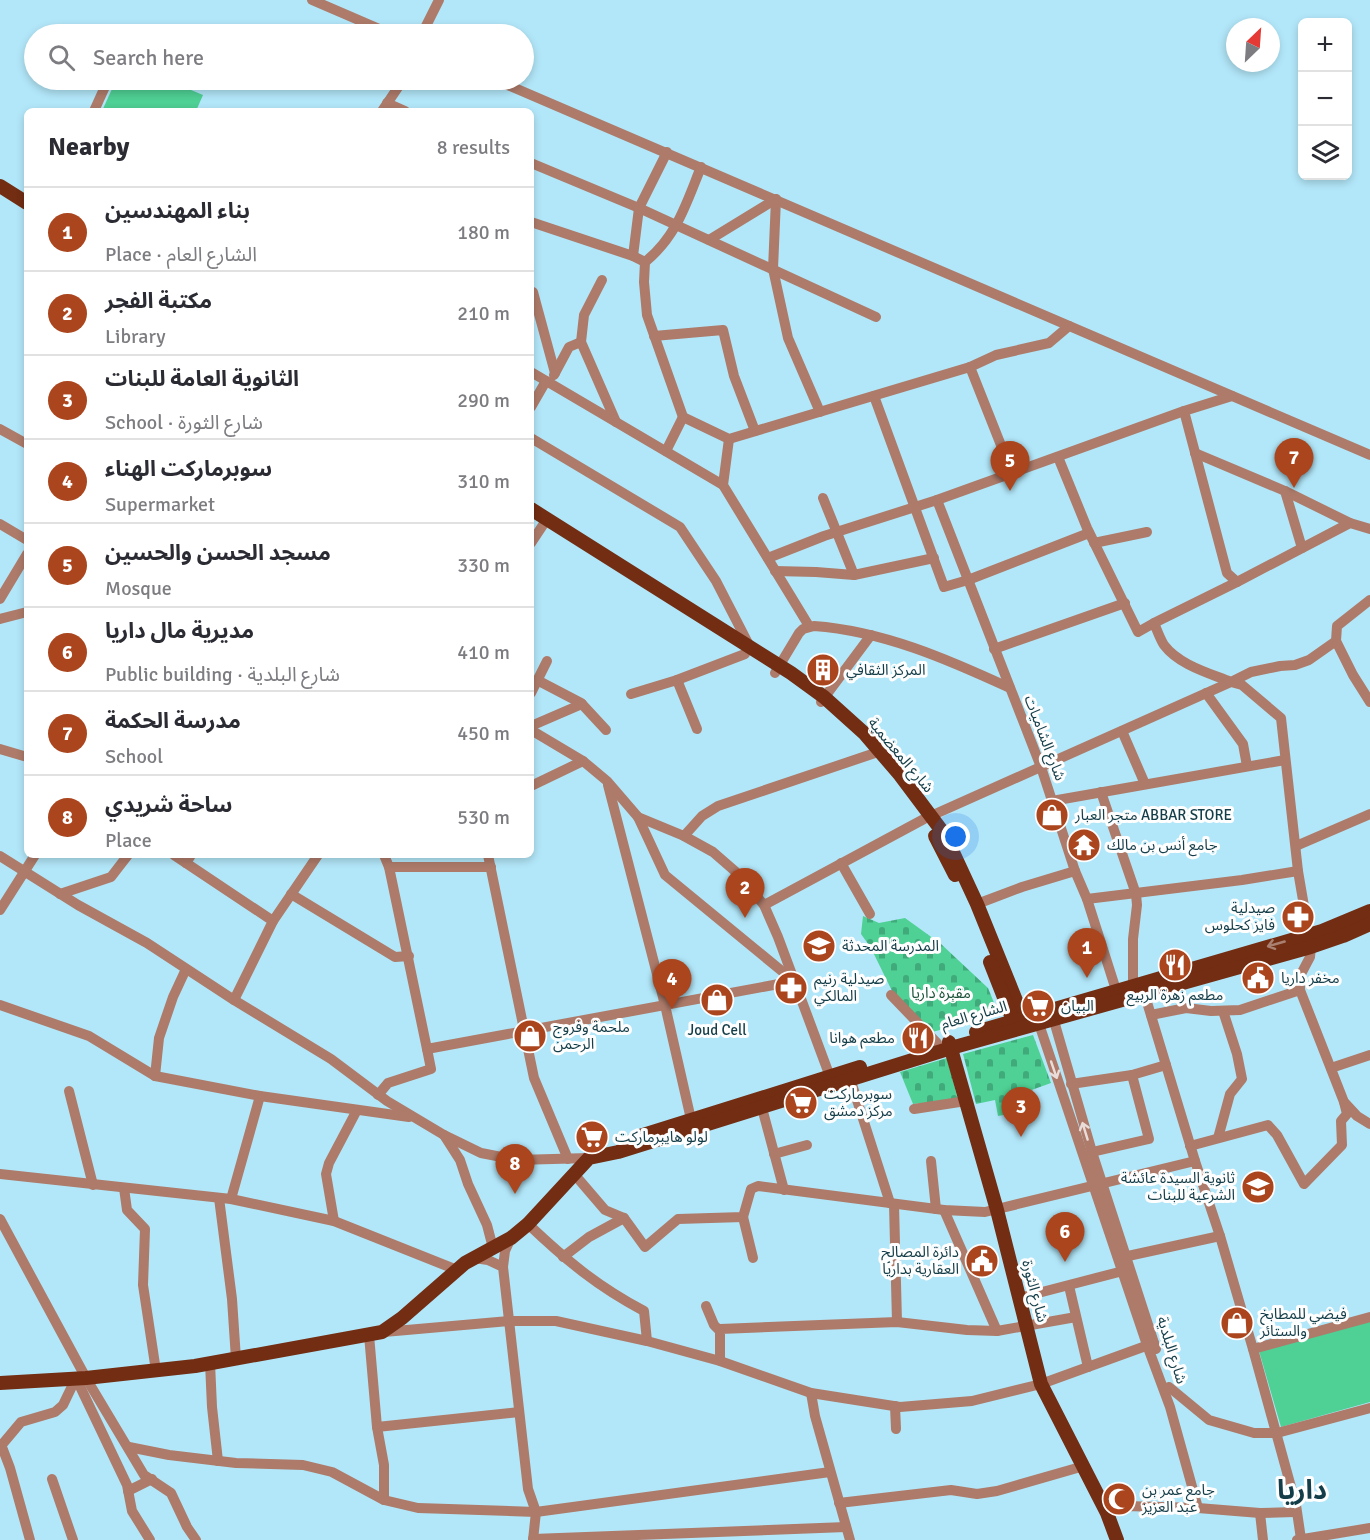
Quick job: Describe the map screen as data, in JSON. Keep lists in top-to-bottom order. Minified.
{"streets":{"main road":["شارع المعضمية","الشارع العام","شارع الثورة"],"street":["شارع الشاميات","شارع البلدية"]},"crossings":[["شارع الشاميات","الشارع العام"],["شارع المعضمية","الشارع العام"],["شارع المعضمية","شارع البلدية"],["الشارع العام","شارع الثورة"],["الشارع العام","شارع البلدية"]],"districts":["داريا"],"parks":["مقبرة داريا"],"places":{"building":["المركز الثقافي"],"shop":["متجر العبار ABBAR STORE","Joud Cell","ملحمة وفروج الرحمن","فيضي للمطابخ والستائر"],"temple":["جامع أنس بن مالك"],"pharmacy":["صيدلية فايز كحلوس","صيدلية رنيم المالكي"],"school or university":["المدرسة المحدثة","ثانوية السيدة عائشة الشرعية للبنات"],"restaurant":["مطعم زهرة الربيع","مطعم هوانا"],"public building":["مخفر داريا","دائرة المصالح العقارية بداريا"],"supermarket":["البيان","سوبرماركت مركز دمشق","لولو هايبرماركت"],"mosque":["جامع عمر بن عبد العزيز"]},"north":"top right","page":{"map_buttons":["+","−"],"search":"Search here","heading":["Nearby","8 results"],"list":[{"mark":"1","name":"بناء المهندسين","note":"Place · الشارع العام","value":"180 m"},{"mark":"2","name":"مكتبة الفجر","note":"Library","value":"210 m"},{"mark":"3","name":"الثانوية العامة للبنات","note":"School · شارع الثورة","value":"290 m"},{"mark":"4","name":"سوبرماركت الهناء","note":"Supermarket","value":"310 m"},{"mark":"5","name":"مسجد الحسن والحسين","note":"Mosque","value":"330 m"},{"mark":"6","name":"مديرية مال داريا","note":"Public building · شارع البلدية","value":"410 m"},{"mark":"7","name":"مدرسة الحكمة","note":"School","value":"450 m"},{"mark":"8","name":"ساحة شريدي","note":"Place","value":"530 m"}],"pins":["7","5","2","1","4","3","8","6"]}}
